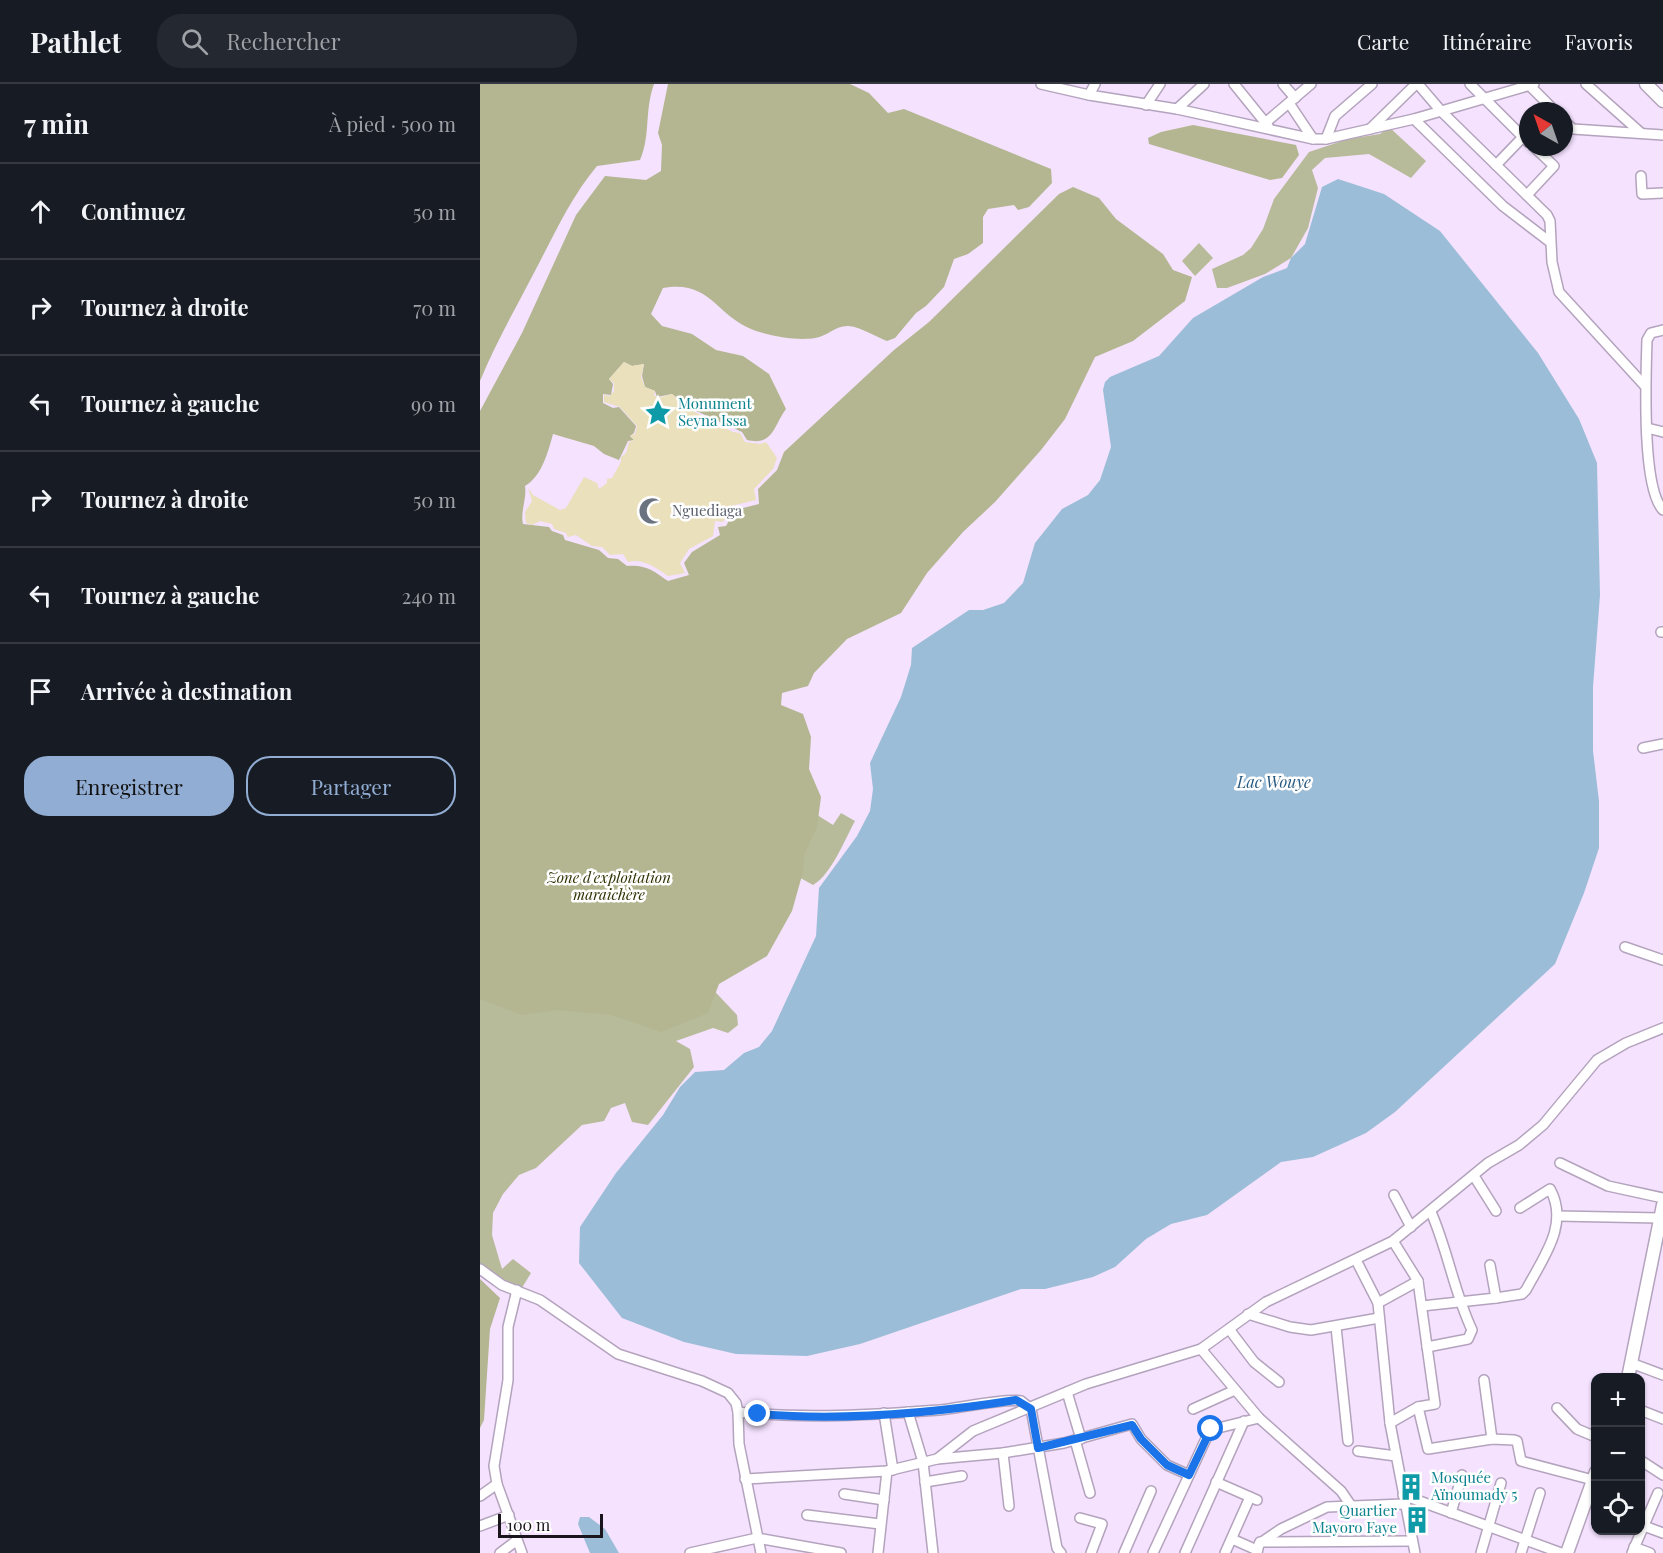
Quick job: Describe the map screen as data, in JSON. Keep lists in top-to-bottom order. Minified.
{"water":["Lac Wouye"],"parks":["Zone d'exploitation maraichère"],"places":{"place":["Monument Seyna Issa"],"mosque":["Nguediaga"],"building":["Mosquée Aïnoumady 5","Quartier Mayoro Faye"]},"scale_bar":"100 m","north":"top left","page":{"header":"Pathlet","search":"Rechercher","nav":["Carte","Itinéraire","Favoris"],"heading":["7 min","À pied · 500 m"],"list":[["Continuez","50 m"],["Tournez à droite","70 m"],["Tournez à gauche","90 m"],["Tournez à droite","50 m"],["Tournez à gauche","240 m"],"Arrivée à destination"],"buttons":["Enregistrer","Partager"],"map_buttons":["+","−"],"scale":"100 m"}}
